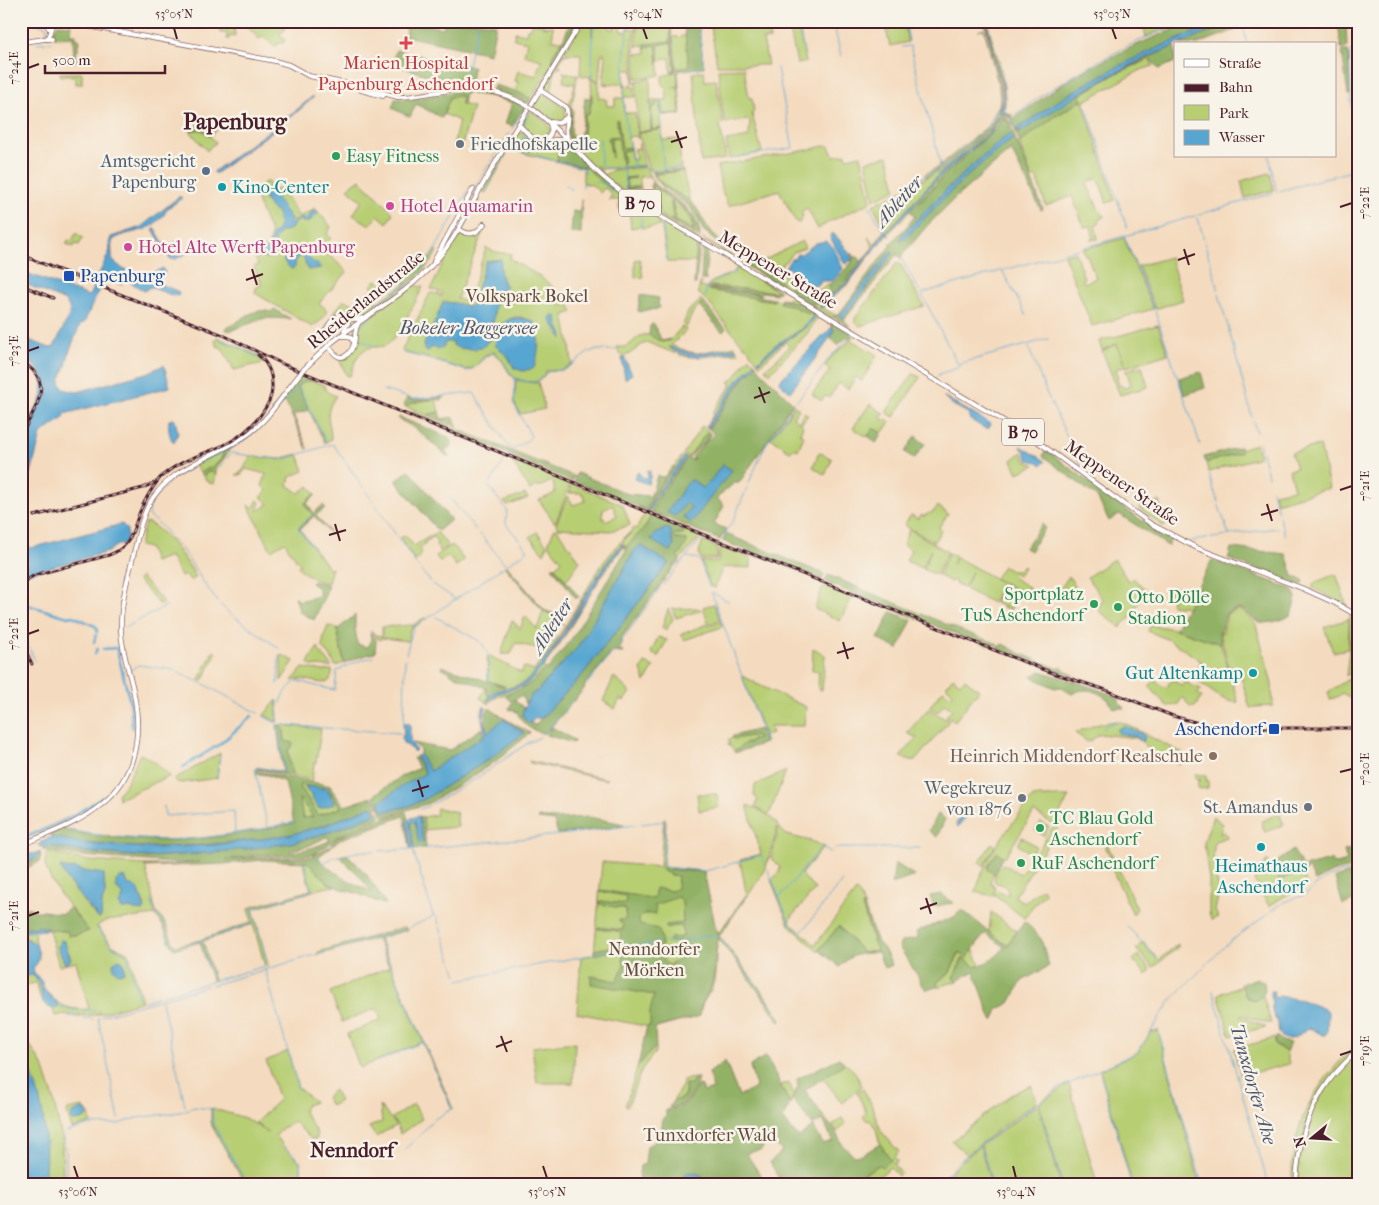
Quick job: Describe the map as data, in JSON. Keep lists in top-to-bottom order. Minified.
{"streets":{"main road":["B 70","Meppener Straße","Rheiderlandstraße"]},"crossings":[["B 70","Meppener Straße"]],"districts":["Papenburg","Nenndorf"],"water":["Ableiter","Bokeler Baggersee","Tunxdorfer Ahe"],"parks":["Volkspark Bokel","Nenndorfer Mörken","Tunxdorfer Wald"],"places":{"health":["Marien Hospital Papenburg Aschendorf"],"other":["Friedhofskapelle","Easy Fitness","Amtsgericht Papenburg","Kino-Center","Hotel Aquamarin","Hotel Alte Werft Papenburg","Sportplatz TuS Aschendorf","Otto Dölle Stadion","Gut Altenkamp","Heinrich Middendorf Realschule","Wegekreuz von 1876","St. Amandus","TC Blau Gold Aschendorf","Heimathaus Aschendorf","RuF Aschendorf"],"transit":["Papenburg","Aschendorf"]},"legend":["Straße","Bahn","Park","Wasser"],"scale_bar":"500 m","north":"left","coordinates":["53°05'N","53°04'N","53°03'N","7°24'E","7°22'E","7°23'E","7°21'E","7°20'E","7°19'E","53°06'N"]}
